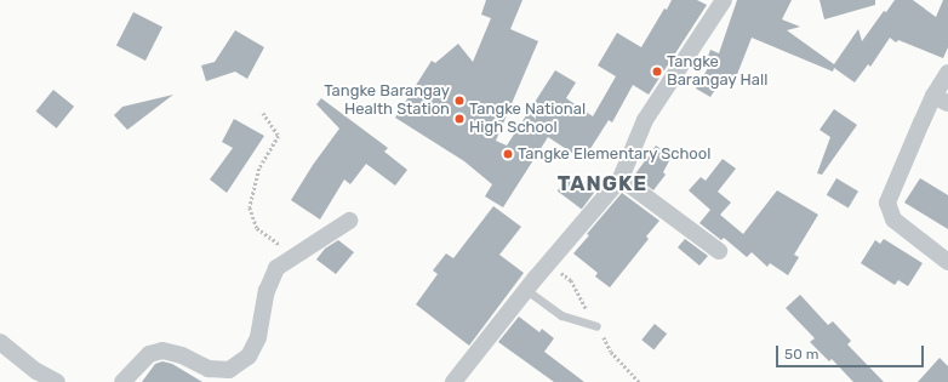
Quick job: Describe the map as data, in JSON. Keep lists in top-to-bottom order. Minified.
{"districts":["TANGKE"],"places":["Tangke Barangay Hall","Tangke Barangay Health Station","Tangke National High School","Tangke Elementary School"],"scale_bar":"50 m"}
